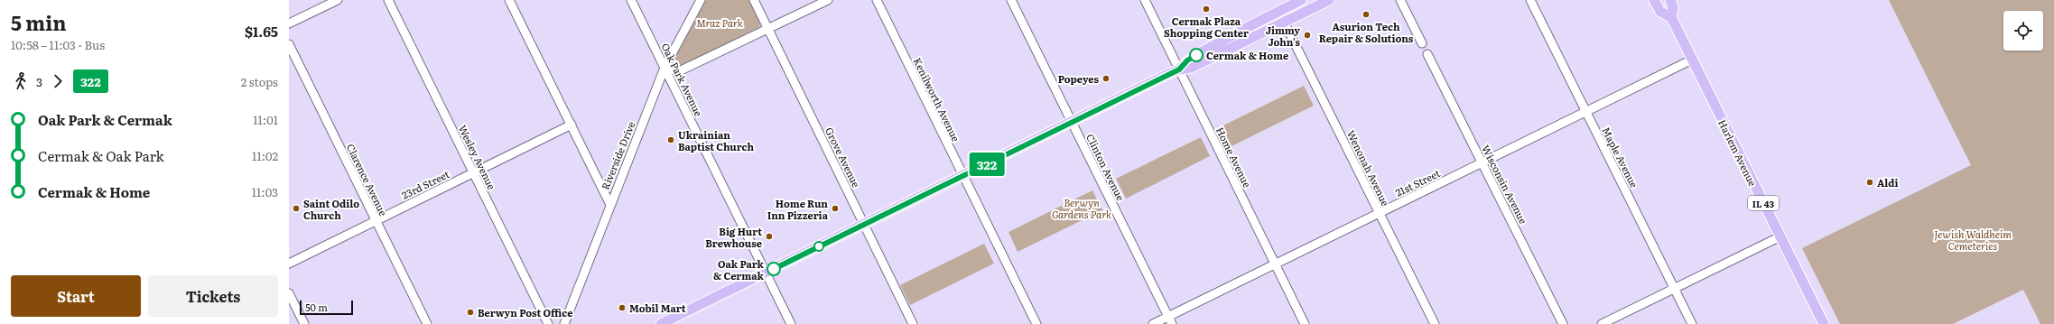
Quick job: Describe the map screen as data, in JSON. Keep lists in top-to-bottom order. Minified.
{"streets":{"main road":["Harlem Avenue","IL 43"],"street":["Oak Park Avenue","Kenilworth Avenue","Riverside Drive","Wesley Avenue","Grove Avenue","Home Avenue","Maple Avenue","Clinton Avenue","Wenonah Avenue","Clarence Avenue","21st Street","23rd Street","Wisconsin Avenue"]},"crossings":[["Oak Park Avenue","Riverside Drive"],["Harlem Avenue","21st Street"],["Harlem Avenue","IL 43"],["Wesley Avenue","23rd Street"],["Home Avenue","21st Street"],["Maple Avenue","21st Street"],["Clinton Avenue","21st Street"],["Wenonah Avenue","21st Street"],["Clarence Avenue","23rd Street"],["21st Street","Wisconsin Avenue"],["21st Street","IL 43"]],"parks":["Mraz Park","Berwyn Gardens Park","Jewish Waldheim Cemeteries"],"places":["Cermak Plaza Shopping Center","Asurion Tech Repair & Solutions","Jimmy John's","Cermak & Home","Popeyes","Ukrainian Baptist Church","Aldi","Saint Odilo Church","Home Run Inn Pizzeria","Big Hurt Brewhouse","Oak Park & Cermak","Mobil Mart","Berwyn Post Office"],"lines":["bus line 322"],"scale_bar":"50 m","page":{"heading":["5 min","10:58 – 11:03 · Bus","$1.65"],"on_map":"322","legs":["3","322","2 stops"],"list":[{"name":"Oak Park & Cermak","value":"11:01"},{"name":"Cermak & Oak Park","value":"11:02"},{"name":"Cermak & Home","value":"11:03"}],"buttons":["Start","Tickets"],"scale":"50 m"}}
